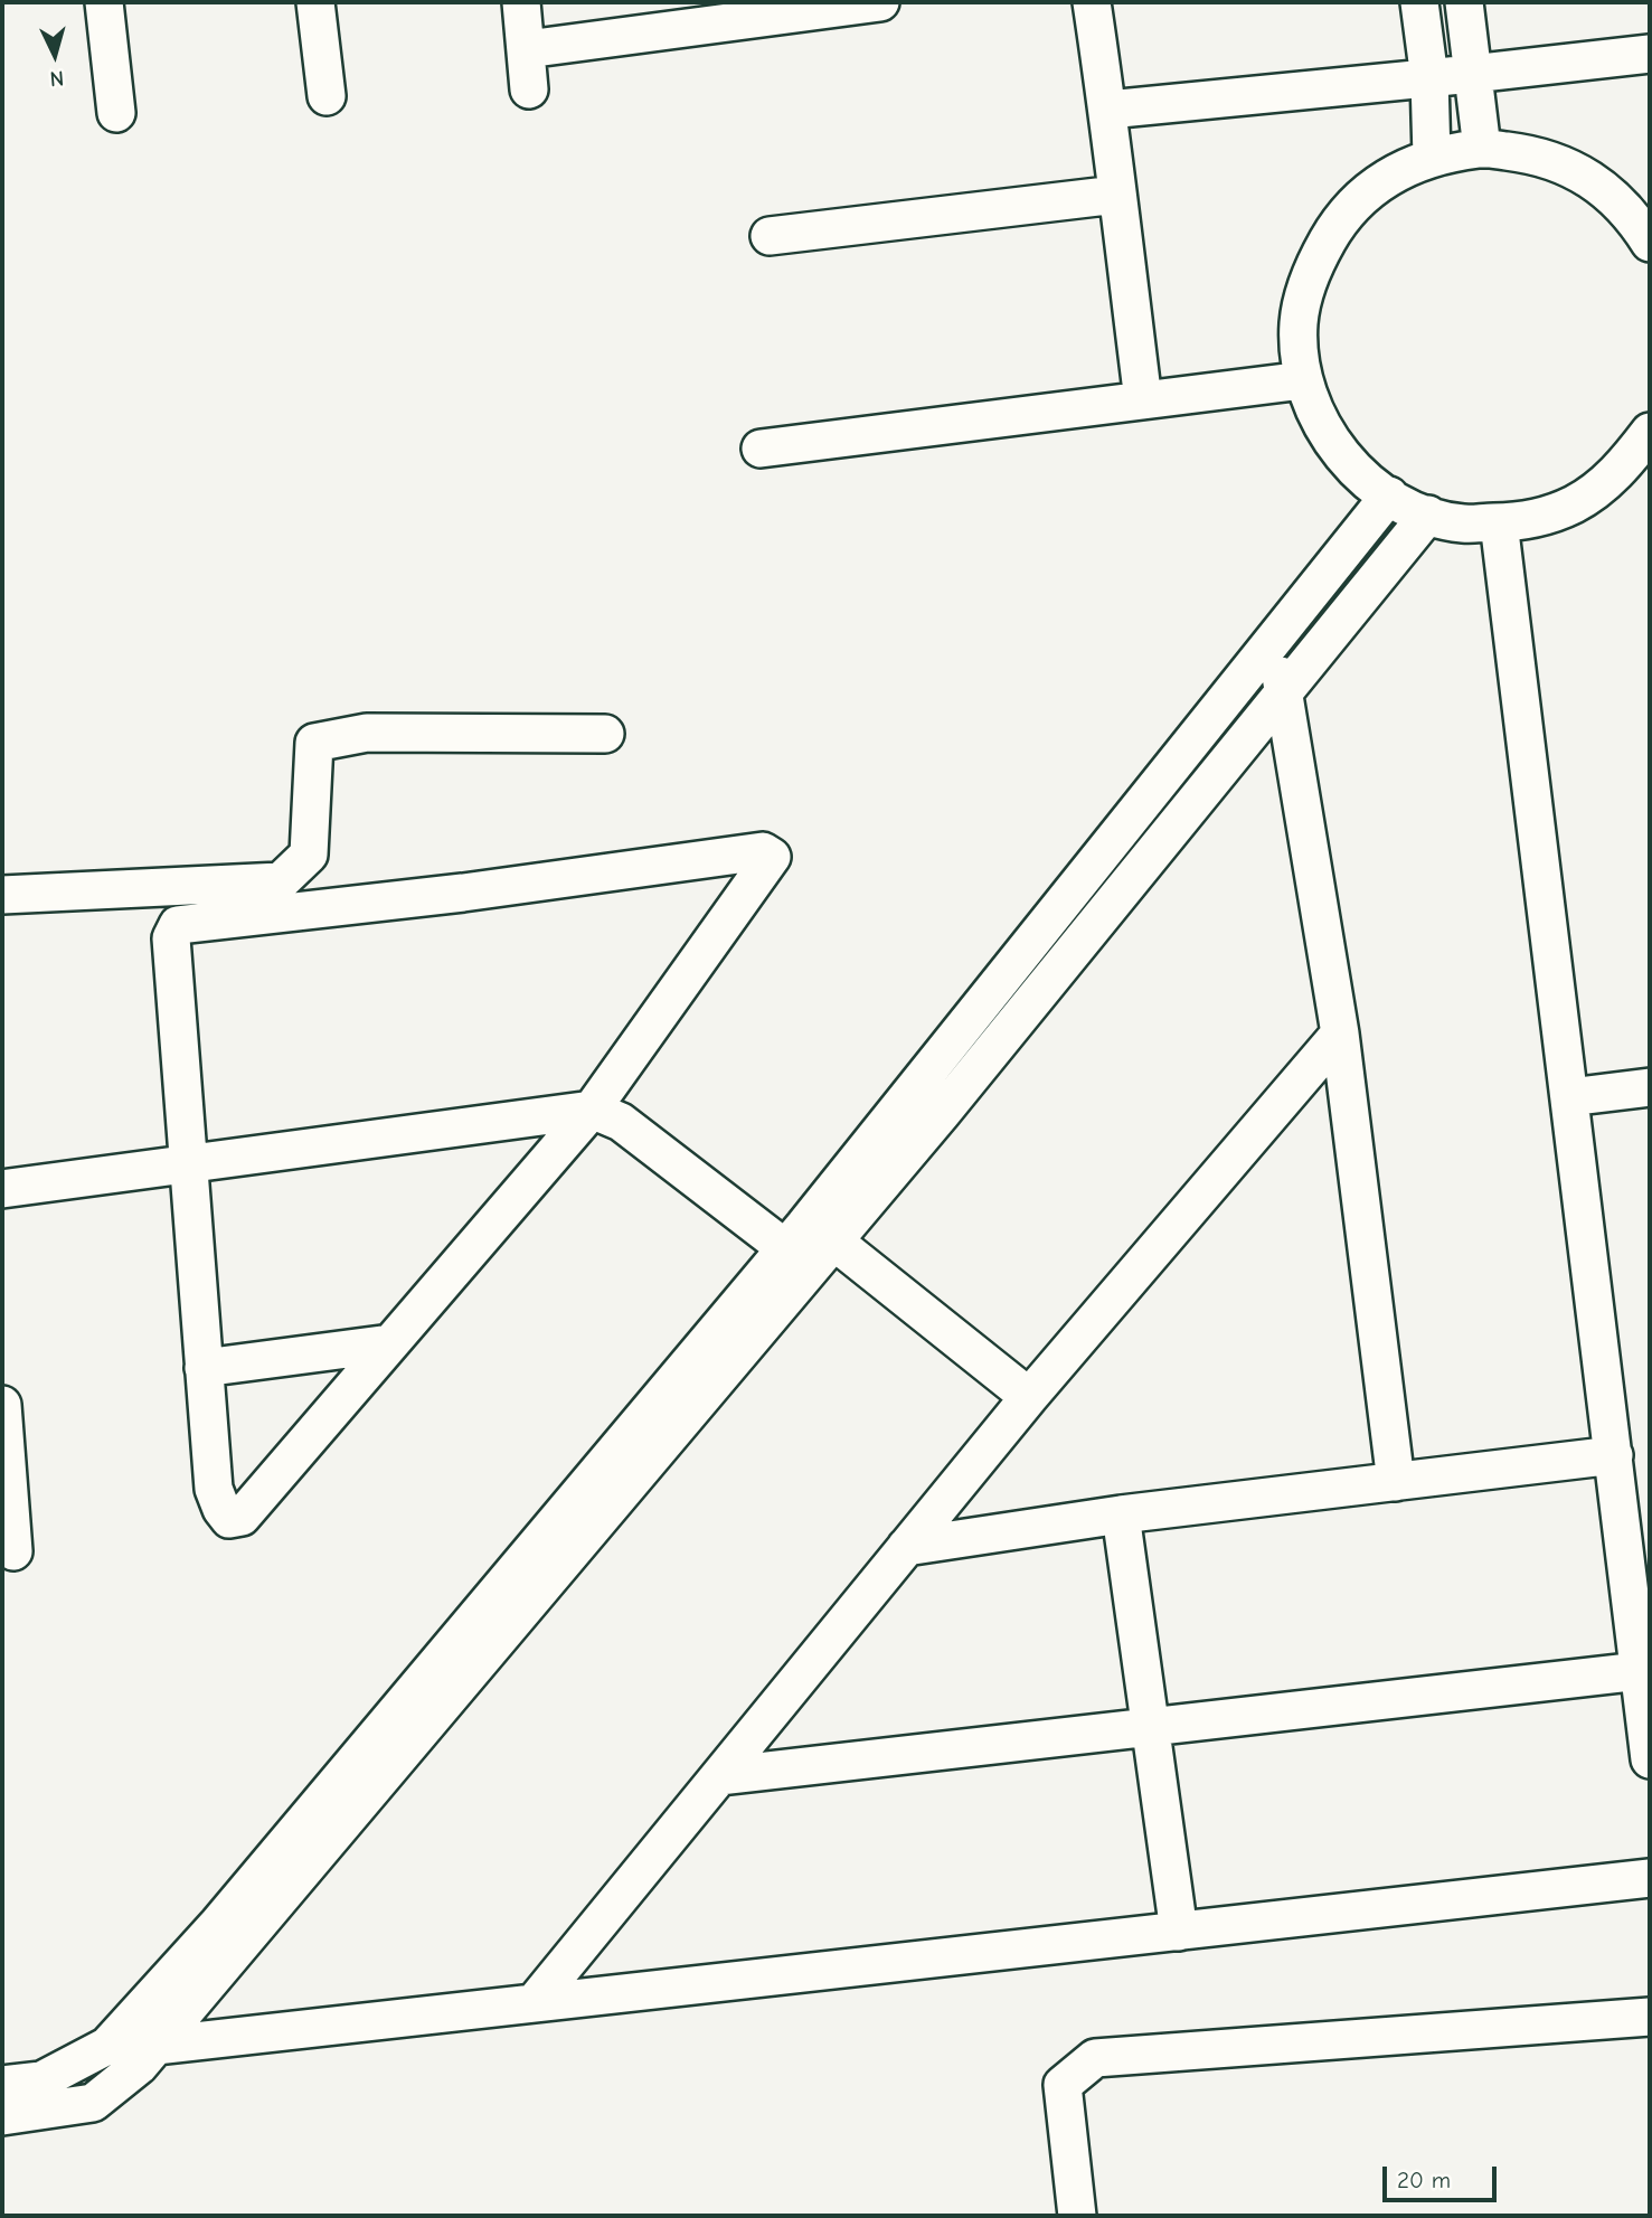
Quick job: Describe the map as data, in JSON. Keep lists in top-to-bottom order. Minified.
{"scale_bar":"20 m","north":"bottom"}
